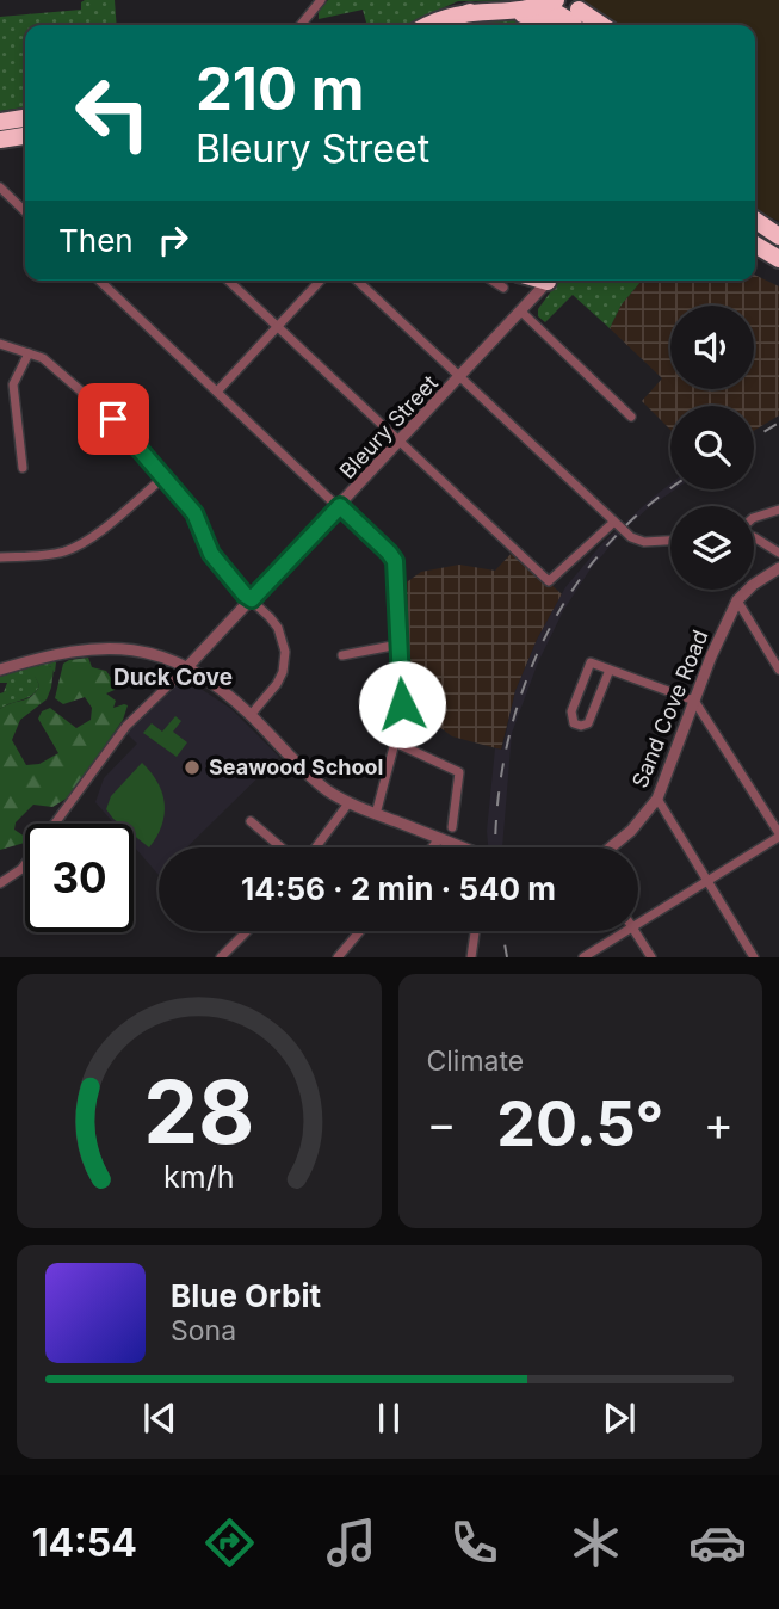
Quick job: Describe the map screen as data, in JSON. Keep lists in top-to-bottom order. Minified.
{"streets":{"street":["Bleury Street","Sand Cove Road"]},"districts":["Duck Cove"],"places":["Seawood School"],"page":{"turn":["210 m","Bleury Street"],"then":"Then","limit":"30","trip":"14:56 · 2 min · 540 m","tile":"Climate","heat":["−","20.5°","+"],"song":["Blue Orbit","Sona"],"tabs":"14:54","gauge":["28","km/h"]}}
